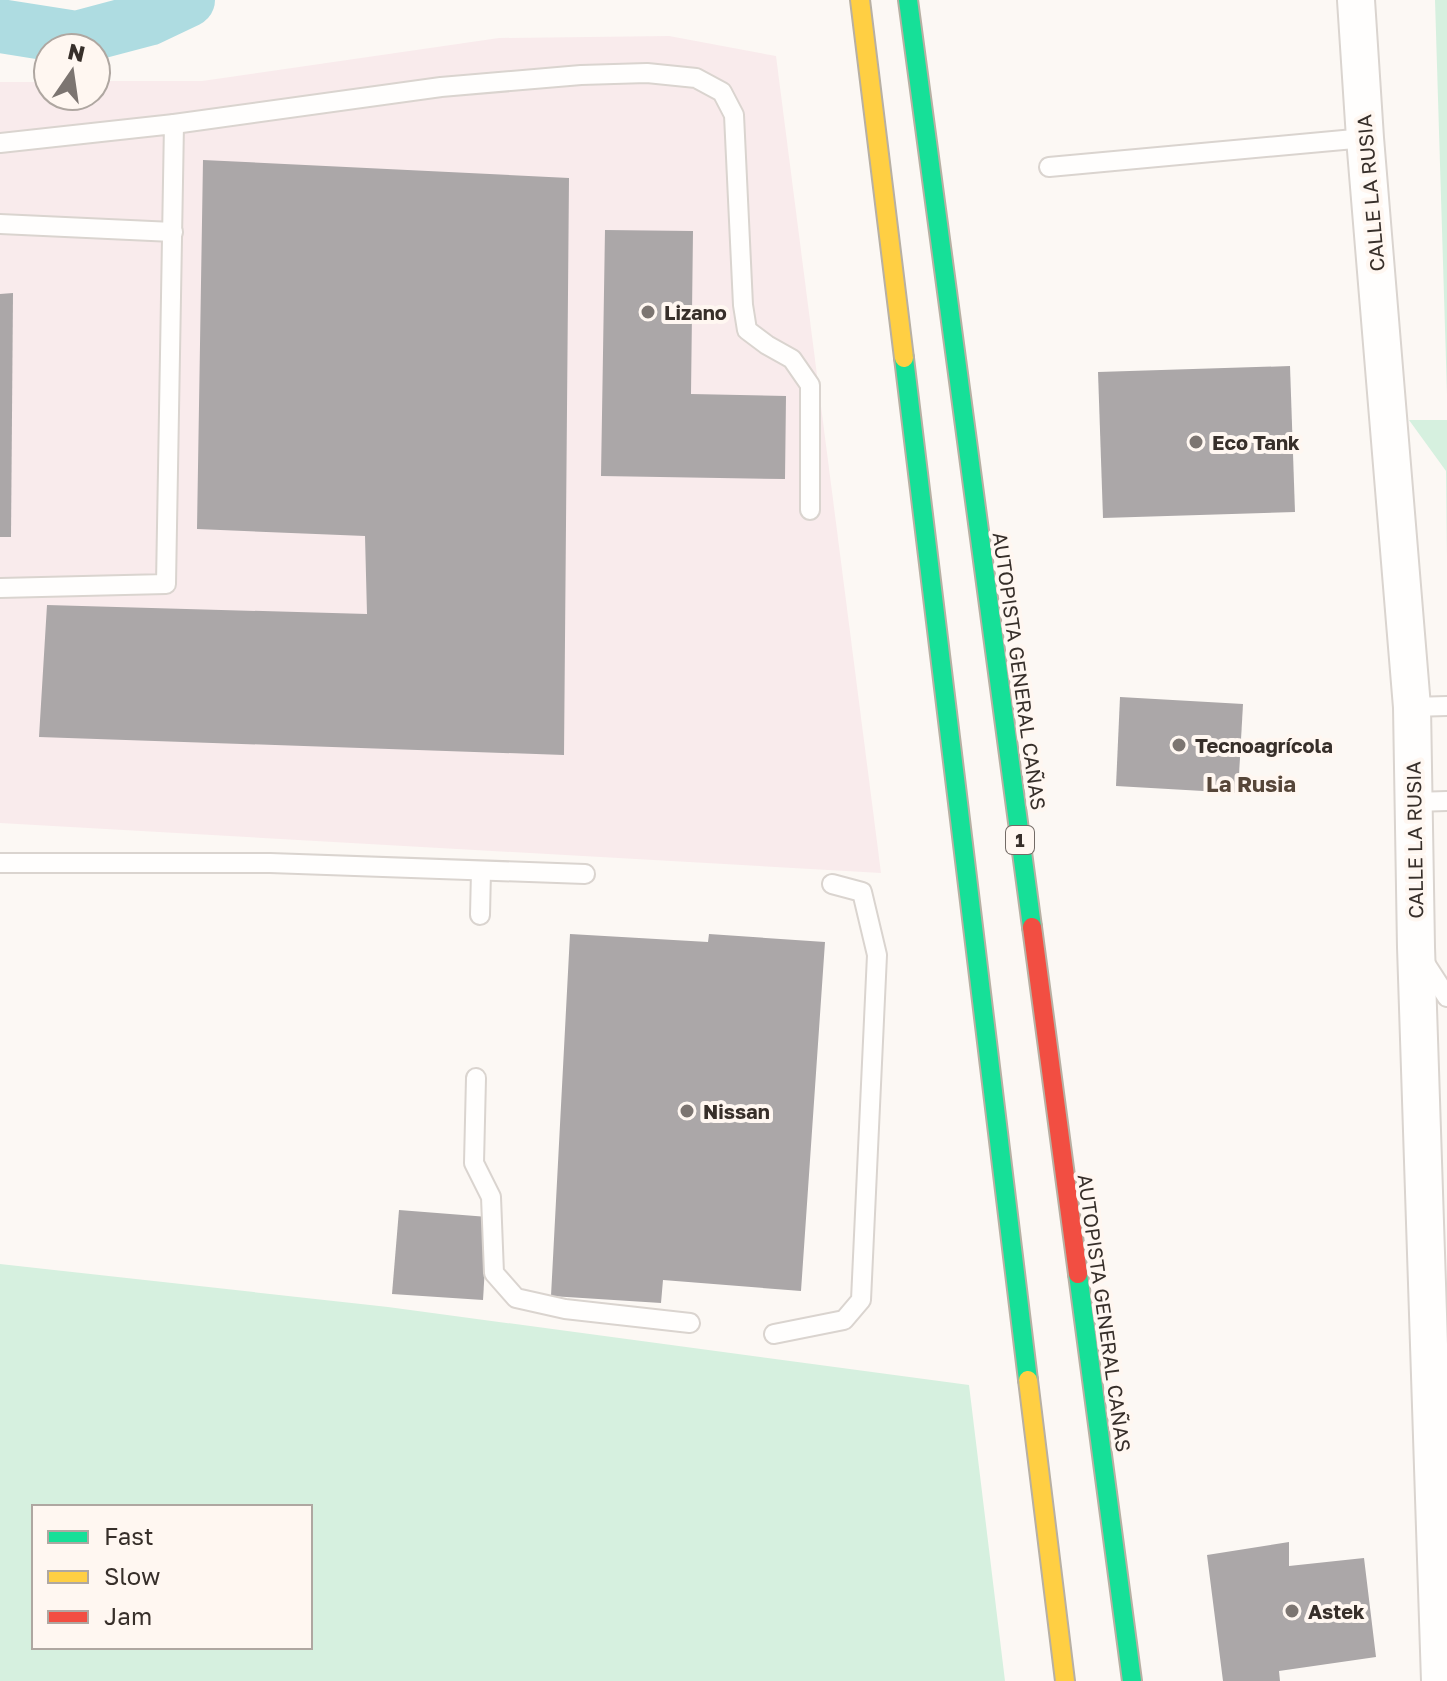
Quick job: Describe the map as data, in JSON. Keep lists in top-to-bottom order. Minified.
{"streets":{"highway":["AUTOPISTA GENERAL CAÑAS","1"],"street":["CALLE LA RUSIA"]},"districts":["La Rusia"],"places":["Lizano","Eco Tank","Tecnoagrícola","Nissan","Astek"],"legend":["Fast","Slow","Jam"],"north":"top"}
